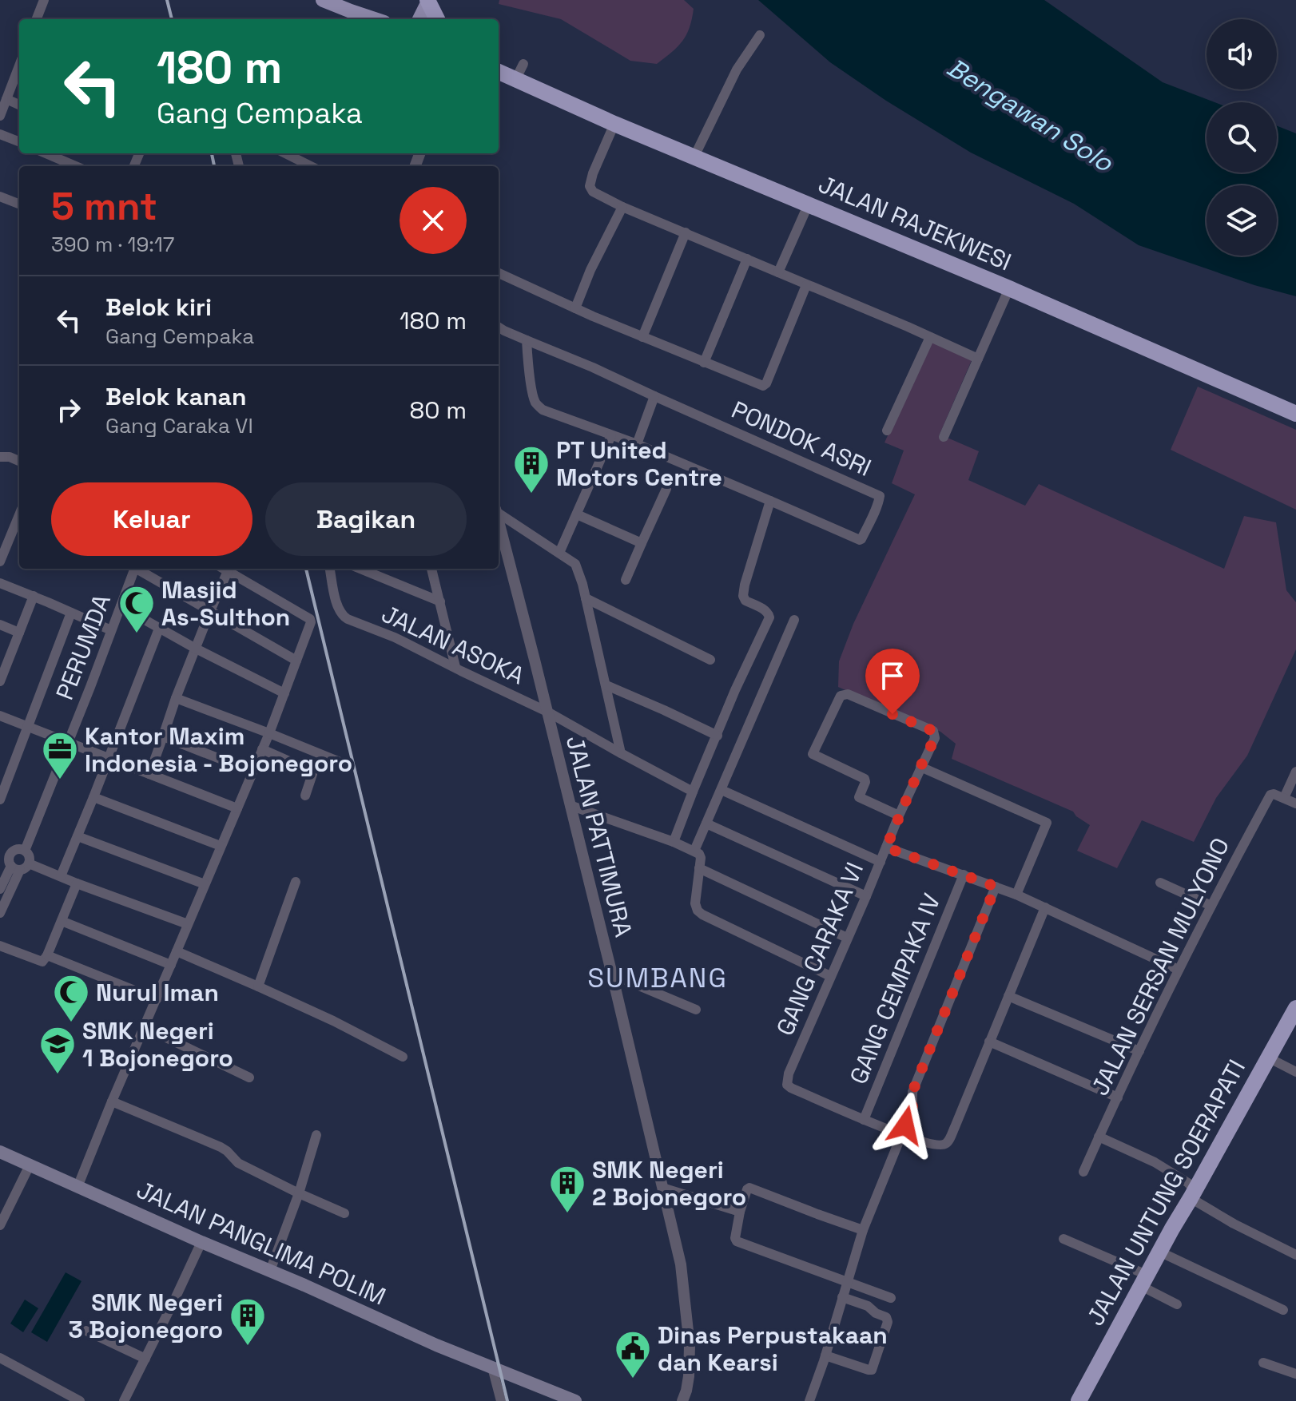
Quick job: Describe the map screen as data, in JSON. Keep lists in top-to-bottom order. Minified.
{"streets":{"highway":["JALAN RAJEKWESI","JALAN UNTUNG SOERAPATI"],"main road":["JALAN PANGLIMA POLIM"],"street":["PONDOK ASRI","JALAN ASOKA","PERUMDA","JALAN PATTIMURA","GANG CARAKA VI","JALAN SERSAN MULYONO","GANG CEMPAKA IV"]},"crossings":[["JALAN ASOKA","JALAN PATTIMURA"],["GANG CARAKA VI","GANG CEMPAKA IV"]],"districts":["SUMBANG"],"water":["Bengawan Solo"],"places":{"building":["PT United Motors Centre","SMK Negeri 2 Bojonegoro","SMK Negeri 3 Bojonegoro"],"mosque":["Masjid As-Sulthon","Nurul Iman"],"office":["Kantor Maxim Indonesia - Bojonegoro"],"school or university":["SMK Negeri 1 Bojonegoro"],"public building":["Dinas Perpustakaan dan Kearsi"]},"page":{"turn":["180 m","Gang Cempaka"],"heading":["5 mnt","390 m · 19:17"],"list":[{"name":"Belok kiri","note":"Gang Cempaka","value":"180 m"},{"name":"Belok kanan","note":"Gang Caraka VI","value":"80 m"}],"buttons":["Keluar","Bagikan"]}}
